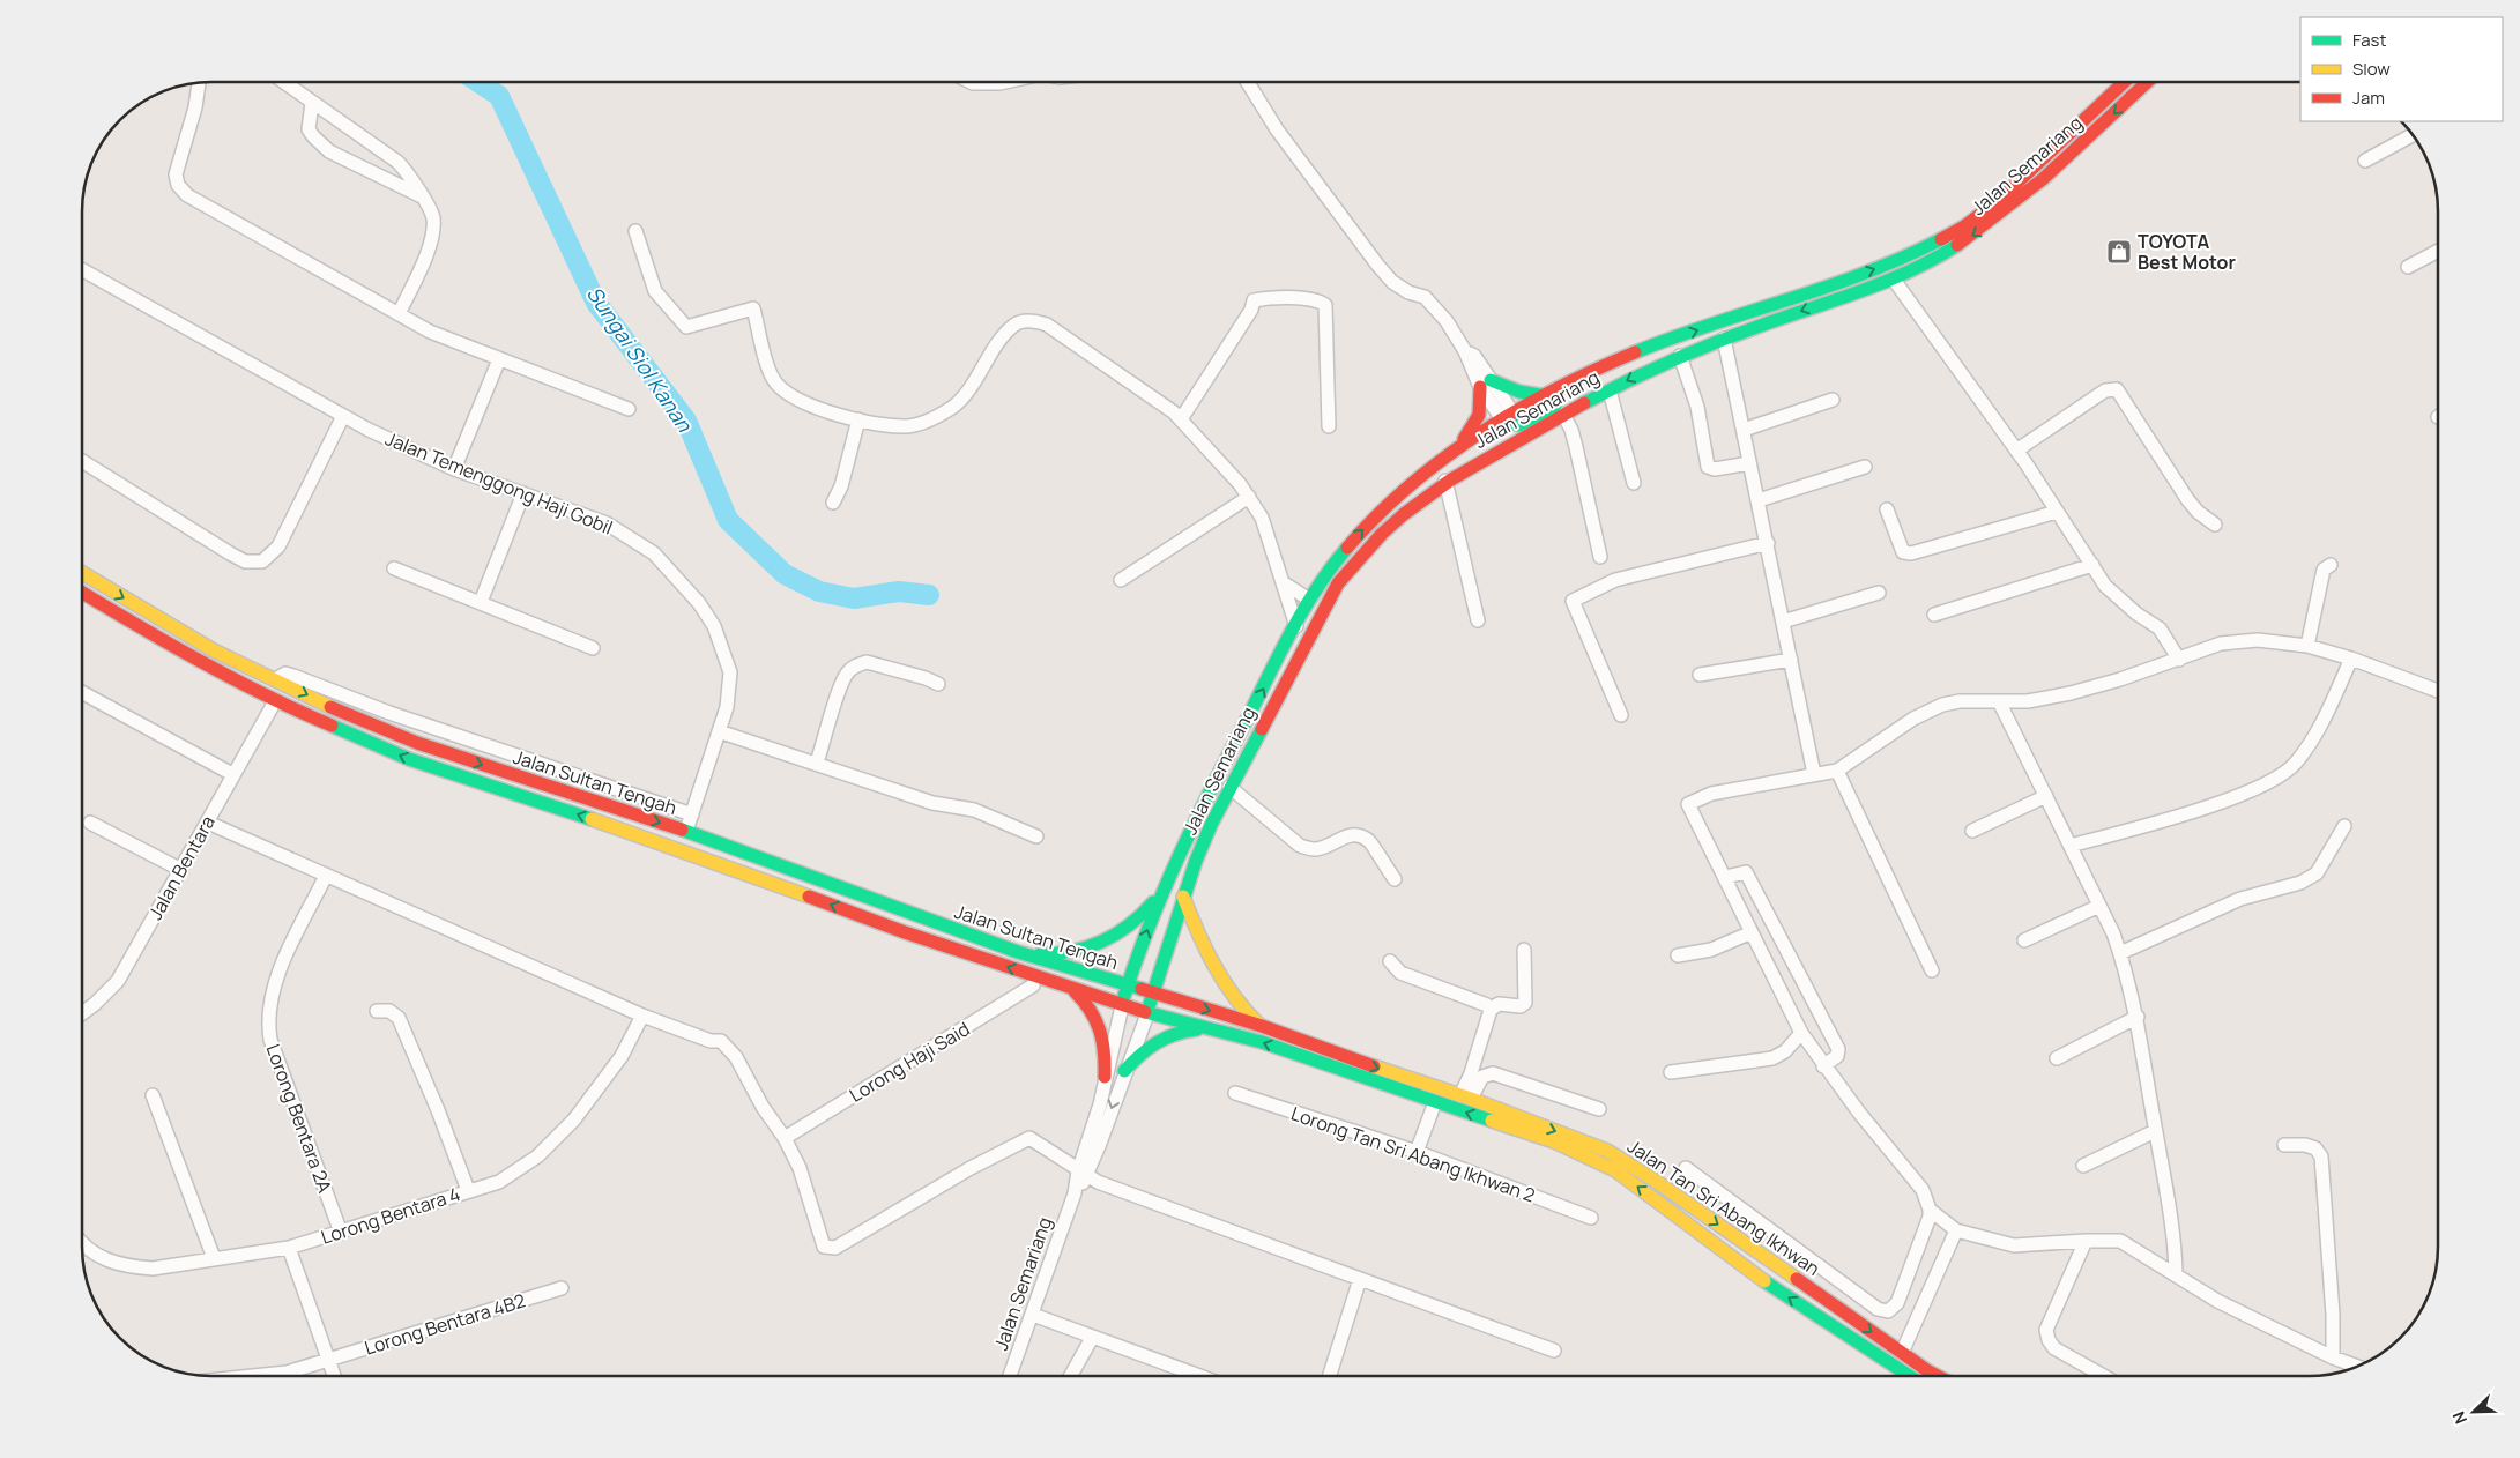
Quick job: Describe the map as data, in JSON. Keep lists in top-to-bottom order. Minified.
{"streets":{"main road":["Jalan Semariang","Jalan Sultan Tengah","Jalan Tan Sri Abang Ikhwan"],"street":["Jalan Temenggong Haji Gobil","Jalan Bentara","Lorong Haji Said","Lorong Bentara 2A","Lorong Tan Sri Abang Ikhwan 2","Lorong Bentara 4","Lorong Bentara 4B2"]},"crossings":[["Jalan Semariang","Jalan Sultan Tengah"],["Jalan Temenggong Haji Gobil","Jalan Sultan Tengah"],["Jalan Sultan Tengah","Jalan Bentara"],["Jalan Sultan Tengah","Jalan Tan Sri Abang Ikhwan"],["Lorong Bentara 2A","Lorong Bentara 4"]],"water":["Sungai Siol Kanan"],"places":{"shop":["TOYOTA Best Motor"]},"legend":["Fast","Slow","Jam"],"north":"bottom left"}
